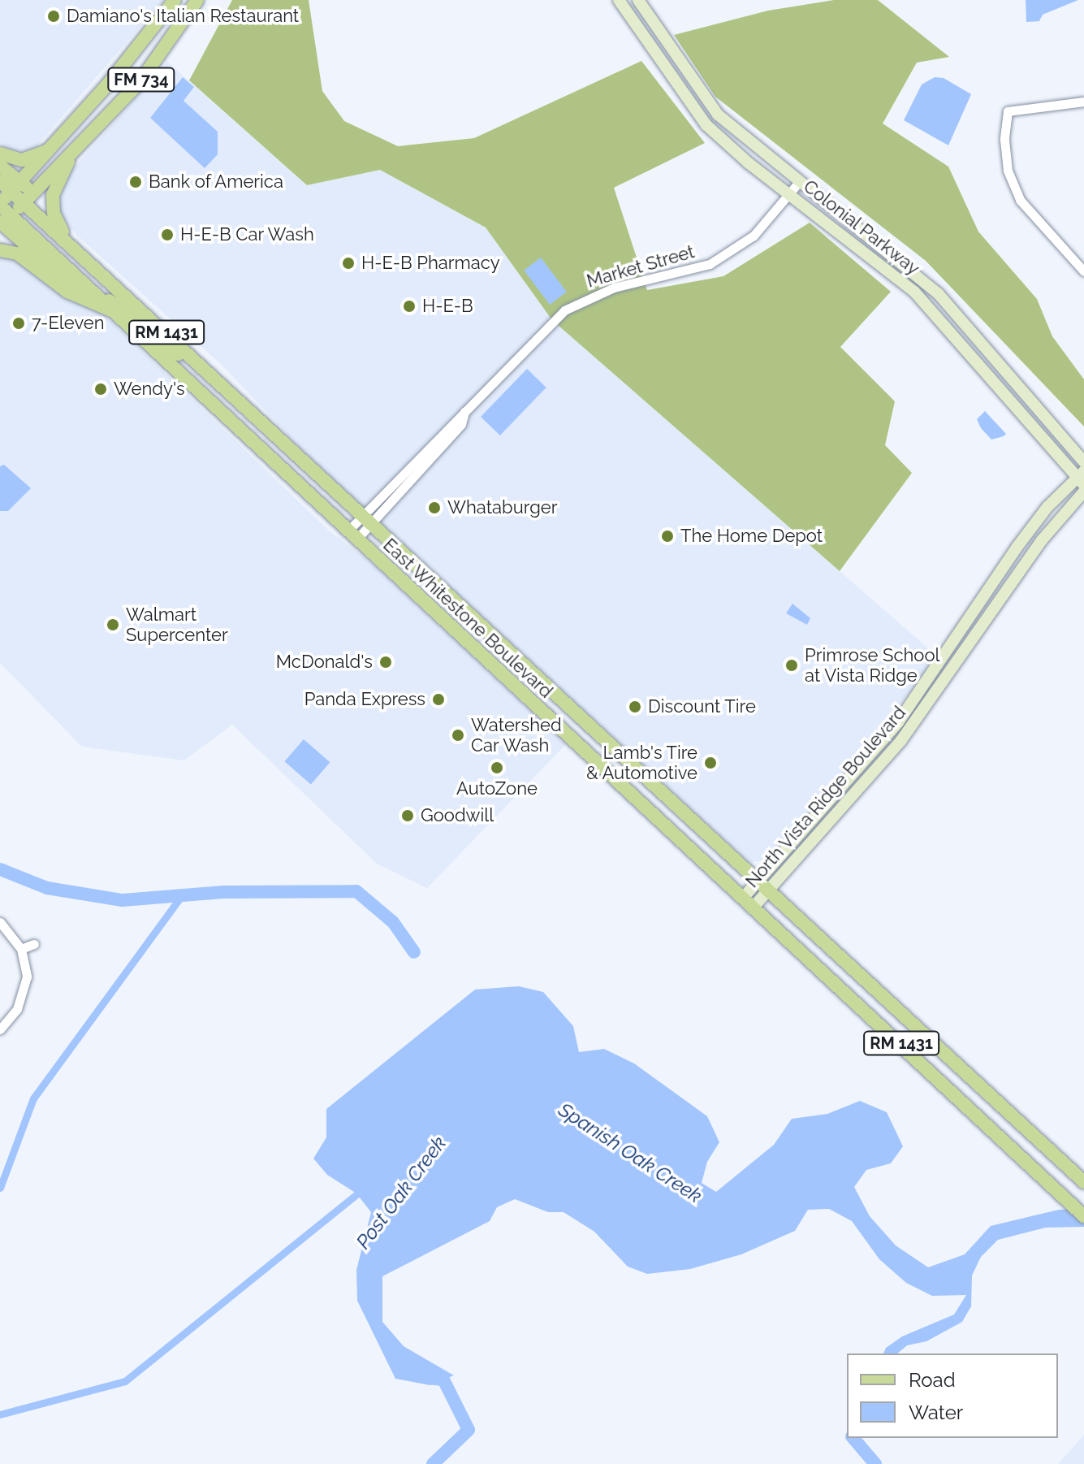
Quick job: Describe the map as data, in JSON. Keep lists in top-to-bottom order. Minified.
{"streets":{"main road":["FM 734","RM 1431","East Whitestone Boulevard"],"street":["Colonial Parkway","Market Street","North Vista Ridge Boulevard"]},"crossings":[["FM 734","East Whitestone Boulevard"],["Colonial Parkway","Market Street"],["Colonial Parkway","North Vista Ridge Boulevard"],["Market Street","East Whitestone Boulevard"],["East Whitestone Boulevard","North Vista Ridge Boulevard"]],"water":["Spanish Oak Creek","Post Oak Creek"],"places":["Damiano's Italian Restaurant","Bank of America","H-E-B Car Wash","H-E-B Pharmacy","H-E-B","7-Eleven","Wendy's","Whataburger","The Home Depot","Walmart Supercenter","McDonald's","Primrose School at Vista Ridge","Panda Express","Discount Tire","Watershed Car Wash","Lamb's Tire & Automotive","AutoZone","Goodwill"],"legend":["Road","Water"]}
